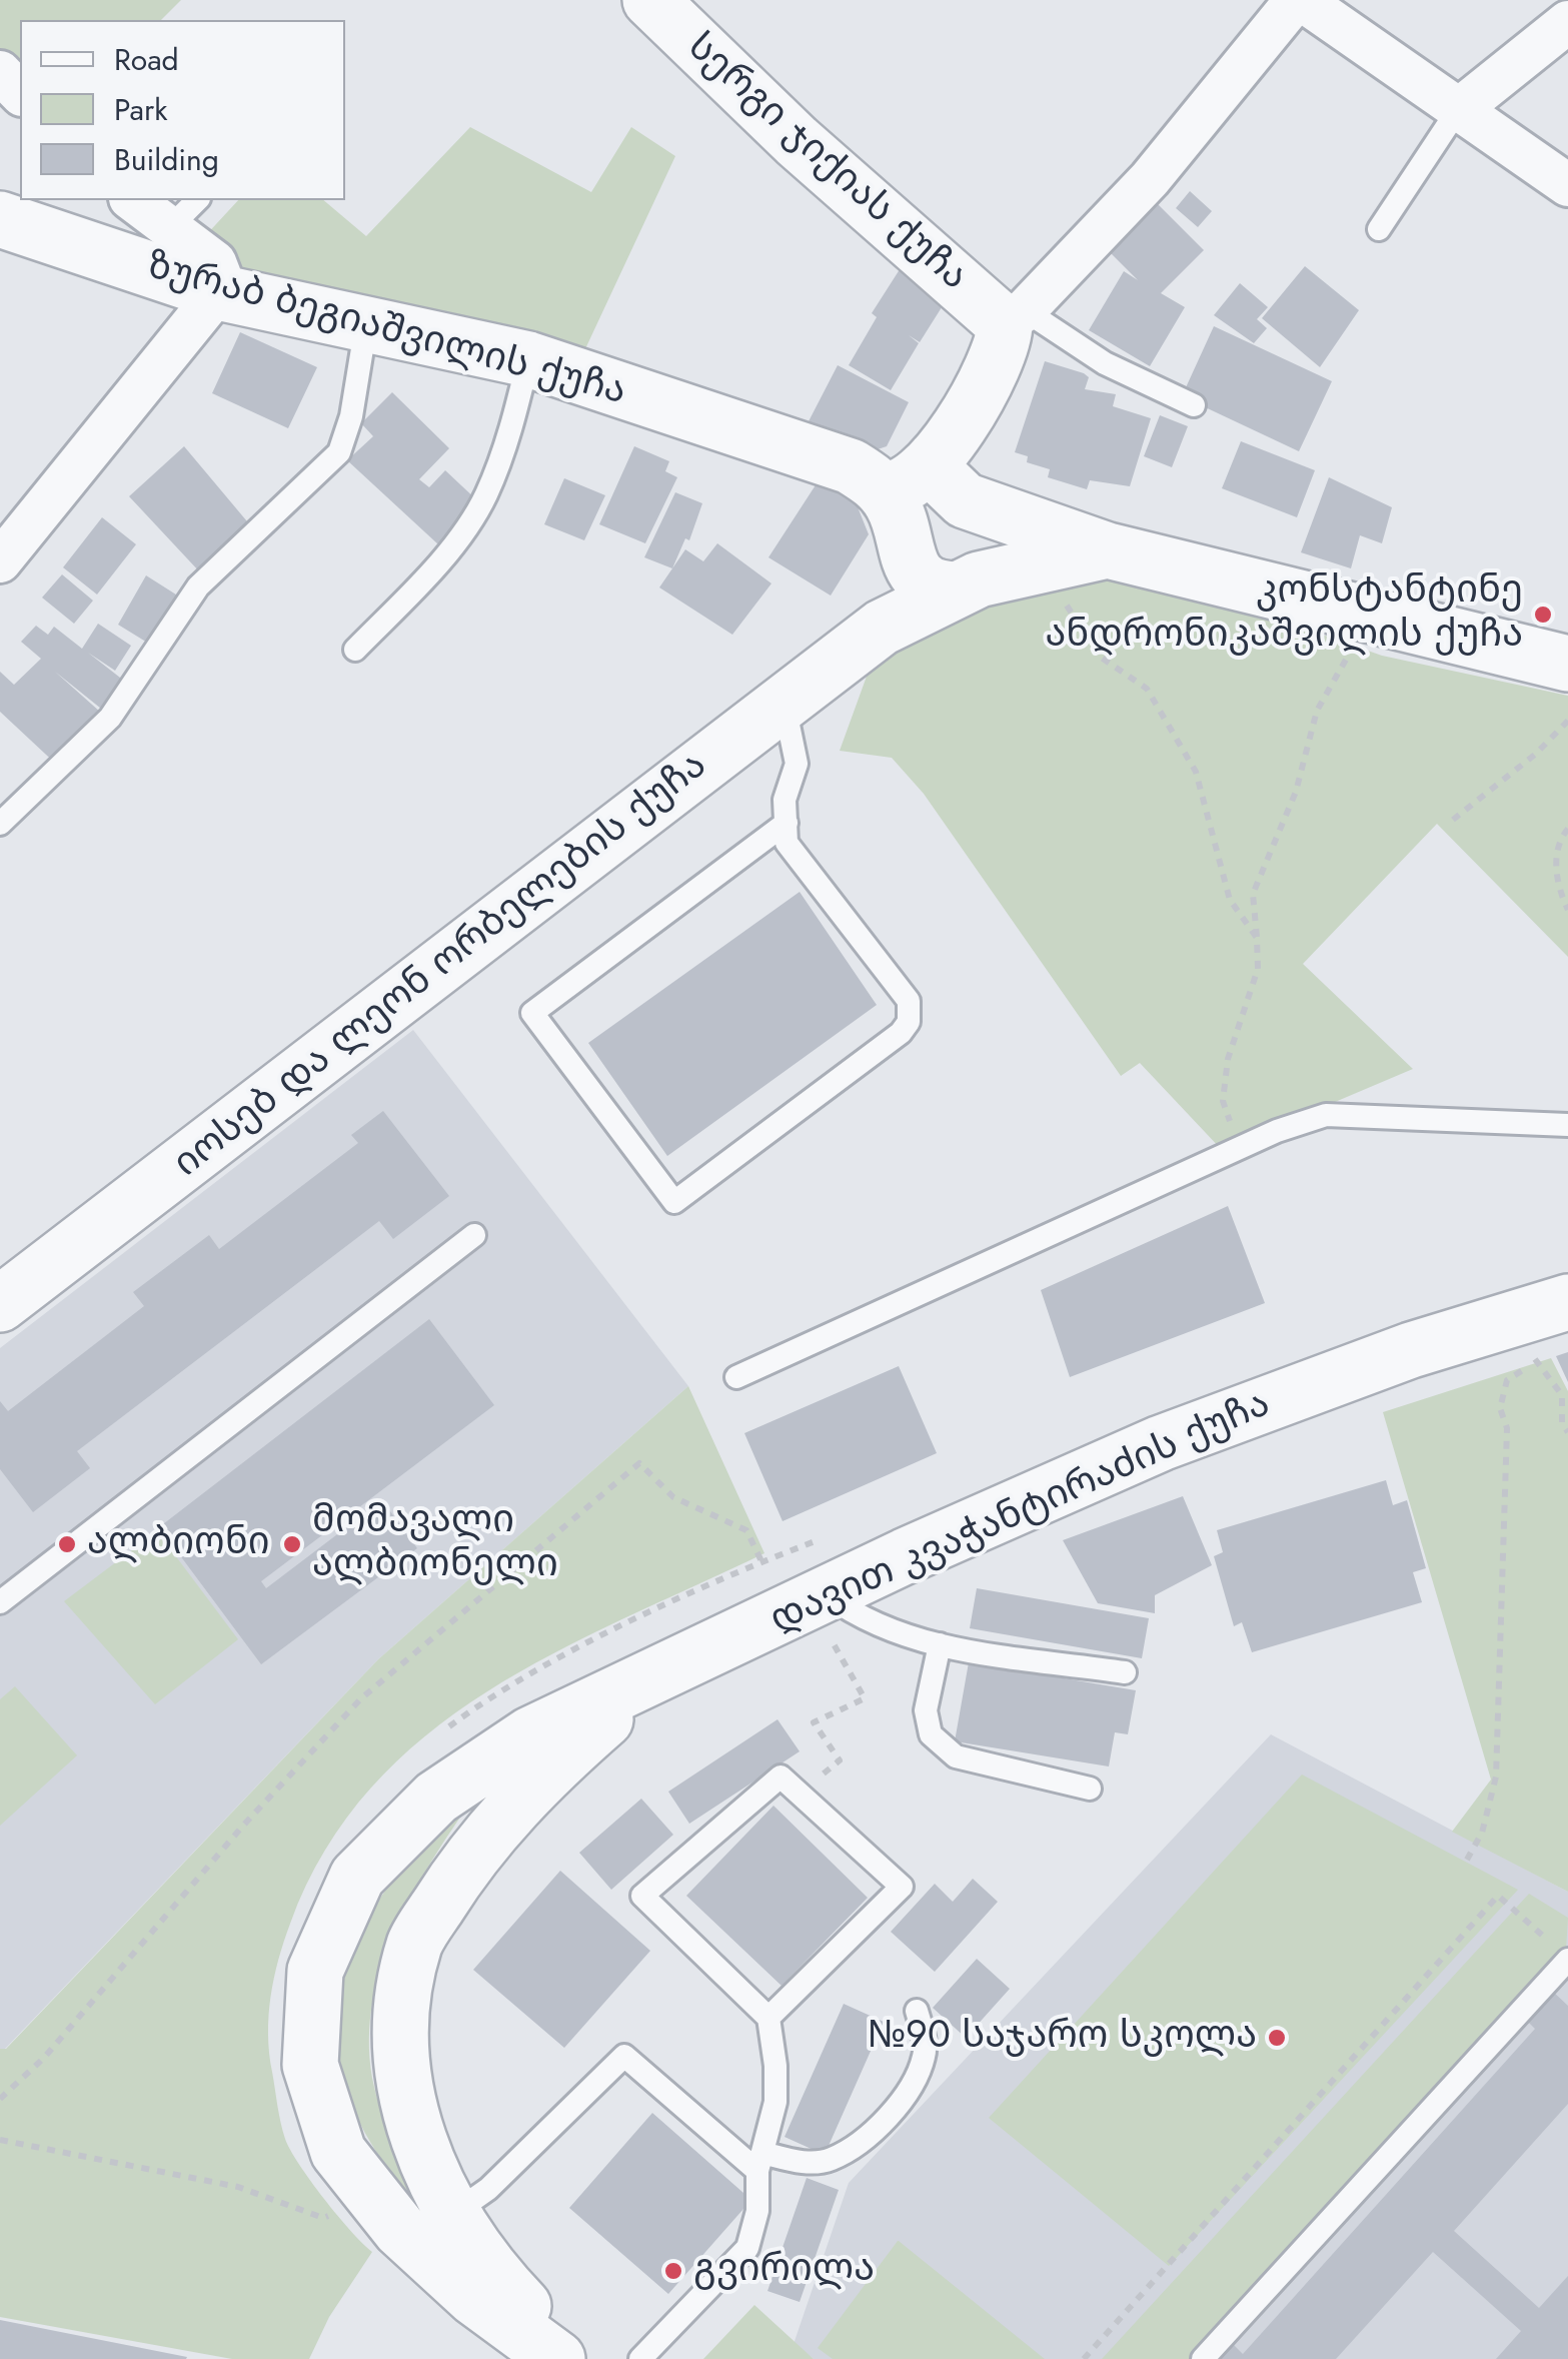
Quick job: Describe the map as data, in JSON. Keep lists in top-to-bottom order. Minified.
{"streets":{"street":["სერგი ჯიქიას ქუჩა","ზურაბ ბეგიაშვილის ქუჩა","იოსებ და ლეონ ორბელების ქუჩა","დავით კვაჭანტირაძის ქუჩა"]},"crossings":[["ზურაბ ბეგიაშვილის ქუჩა","იოსებ და ლეონ ორბელების ქუჩა"]],"places":["კონსტანტინე ანდრონიკაშვილის ქუჩა","ალბიონი","მომავალი ალბიონელი","№90 საჯარო სკოლა","გვირილა"],"legend":["Road","Park","Building"]}
